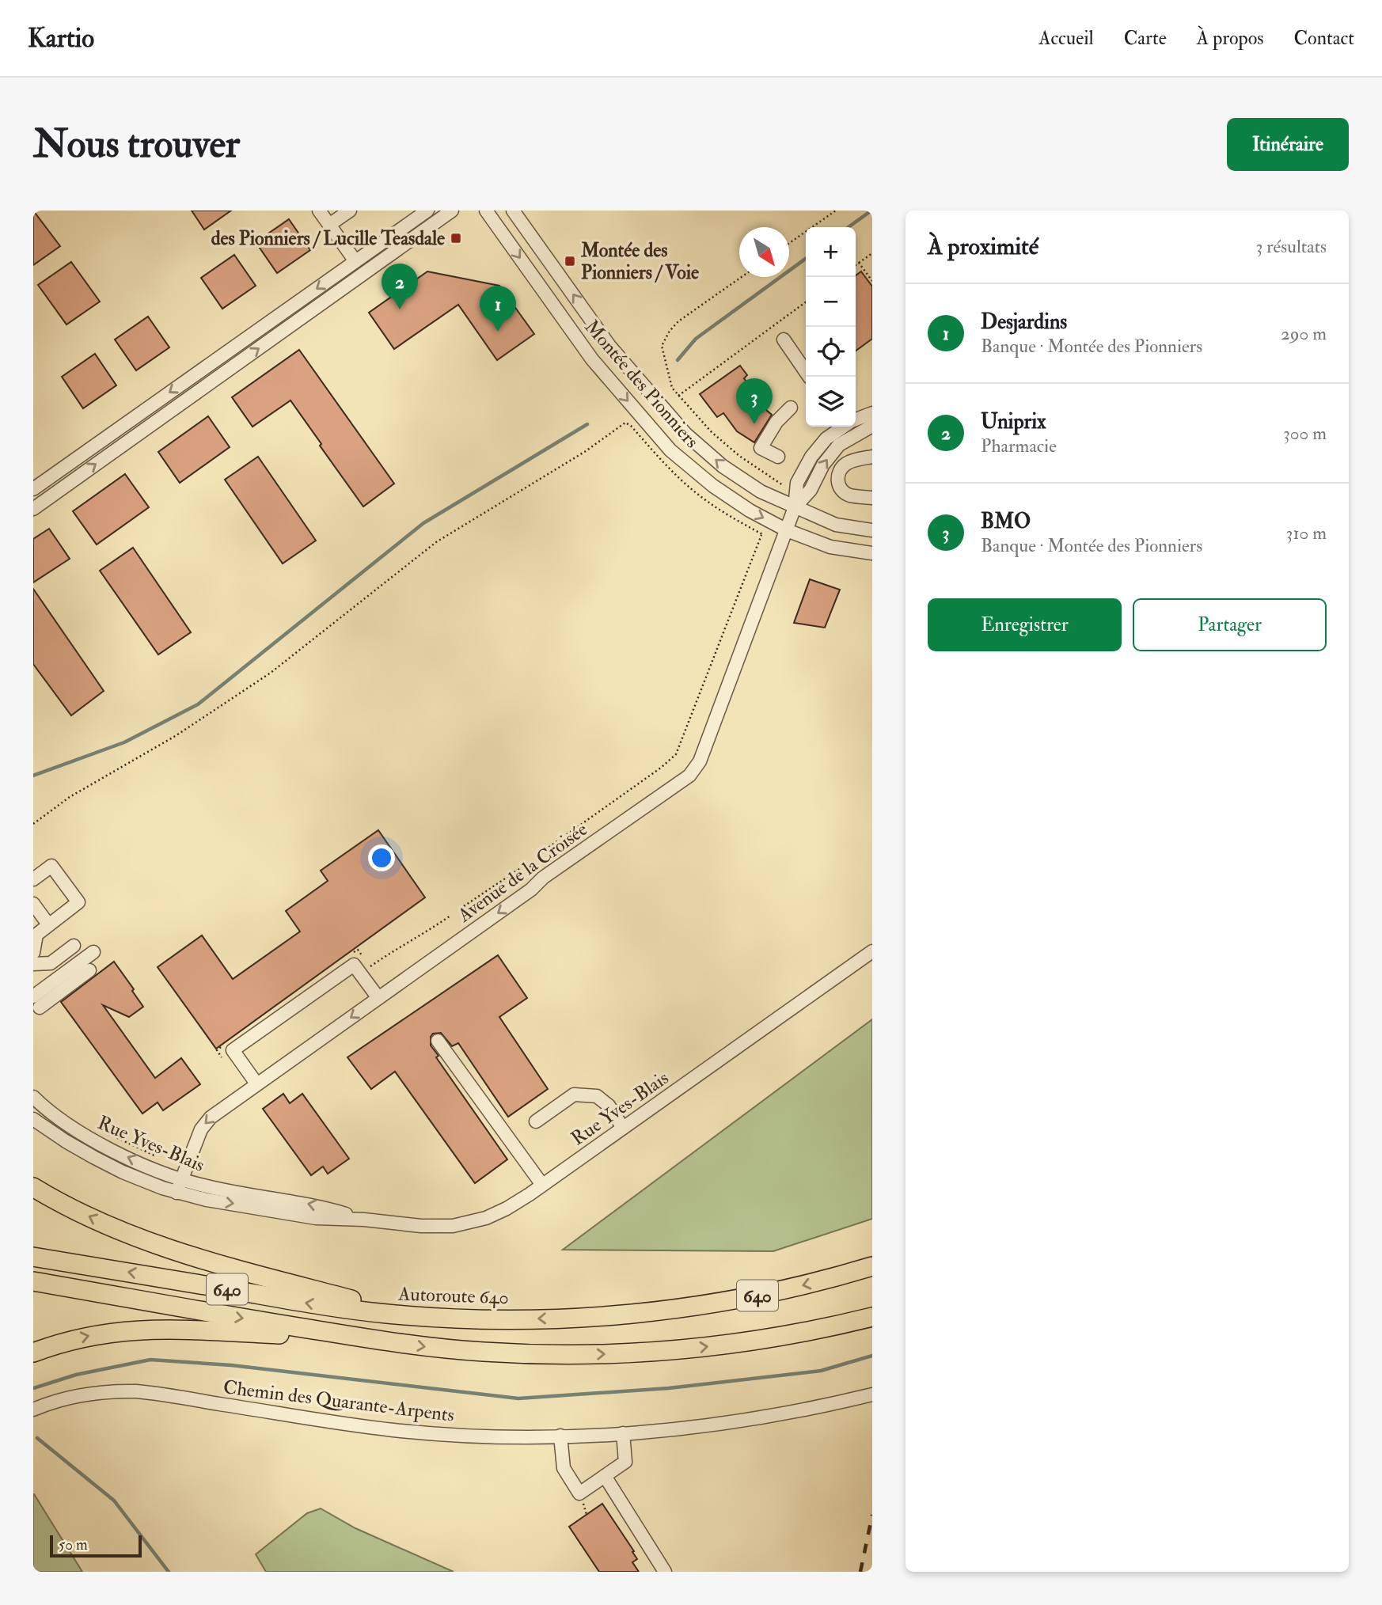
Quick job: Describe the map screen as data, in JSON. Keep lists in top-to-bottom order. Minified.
{"streets":{"highway":["640","Autoroute 640"],"street":["Montée des Pionniers","Avenue de la Croisée","Rue Yves-Blais","Chemin des Quarante-Arpents"]},"crossings":[["Montée des Pionniers","Avenue de la Croisée"],["Avenue de la Croisée","Rue Yves-Blais"]],"one_way":["Avenue de la Croisée"],"places":{"transit":["des Pionniers / Lucille Teasdale","Montée des Pionniers / Voie"]},"scale_bar":"50 m","north":"bottom right","page":{"header":"Kartio","nav":["Accueil","Carte","À propos","Contact"],"buttons":["Itinéraire",["Enregistrer","Partager"]],"title":"Nous trouver","heading":["À proximité","3 résultats"],"map_buttons":["+","−"],"pins":["2","1","3"],"list":[{"mark":"1","name":"Desjardins","note":"Banque · Montée des Pionniers","value":"290 m"},{"mark":"2","name":"Uniprix","note":"Pharmacie","value":"300 m"},{"mark":"3","name":"BMO","note":"Banque · Montée des Pionniers","value":"310 m"}],"scale":"50 m"}}
